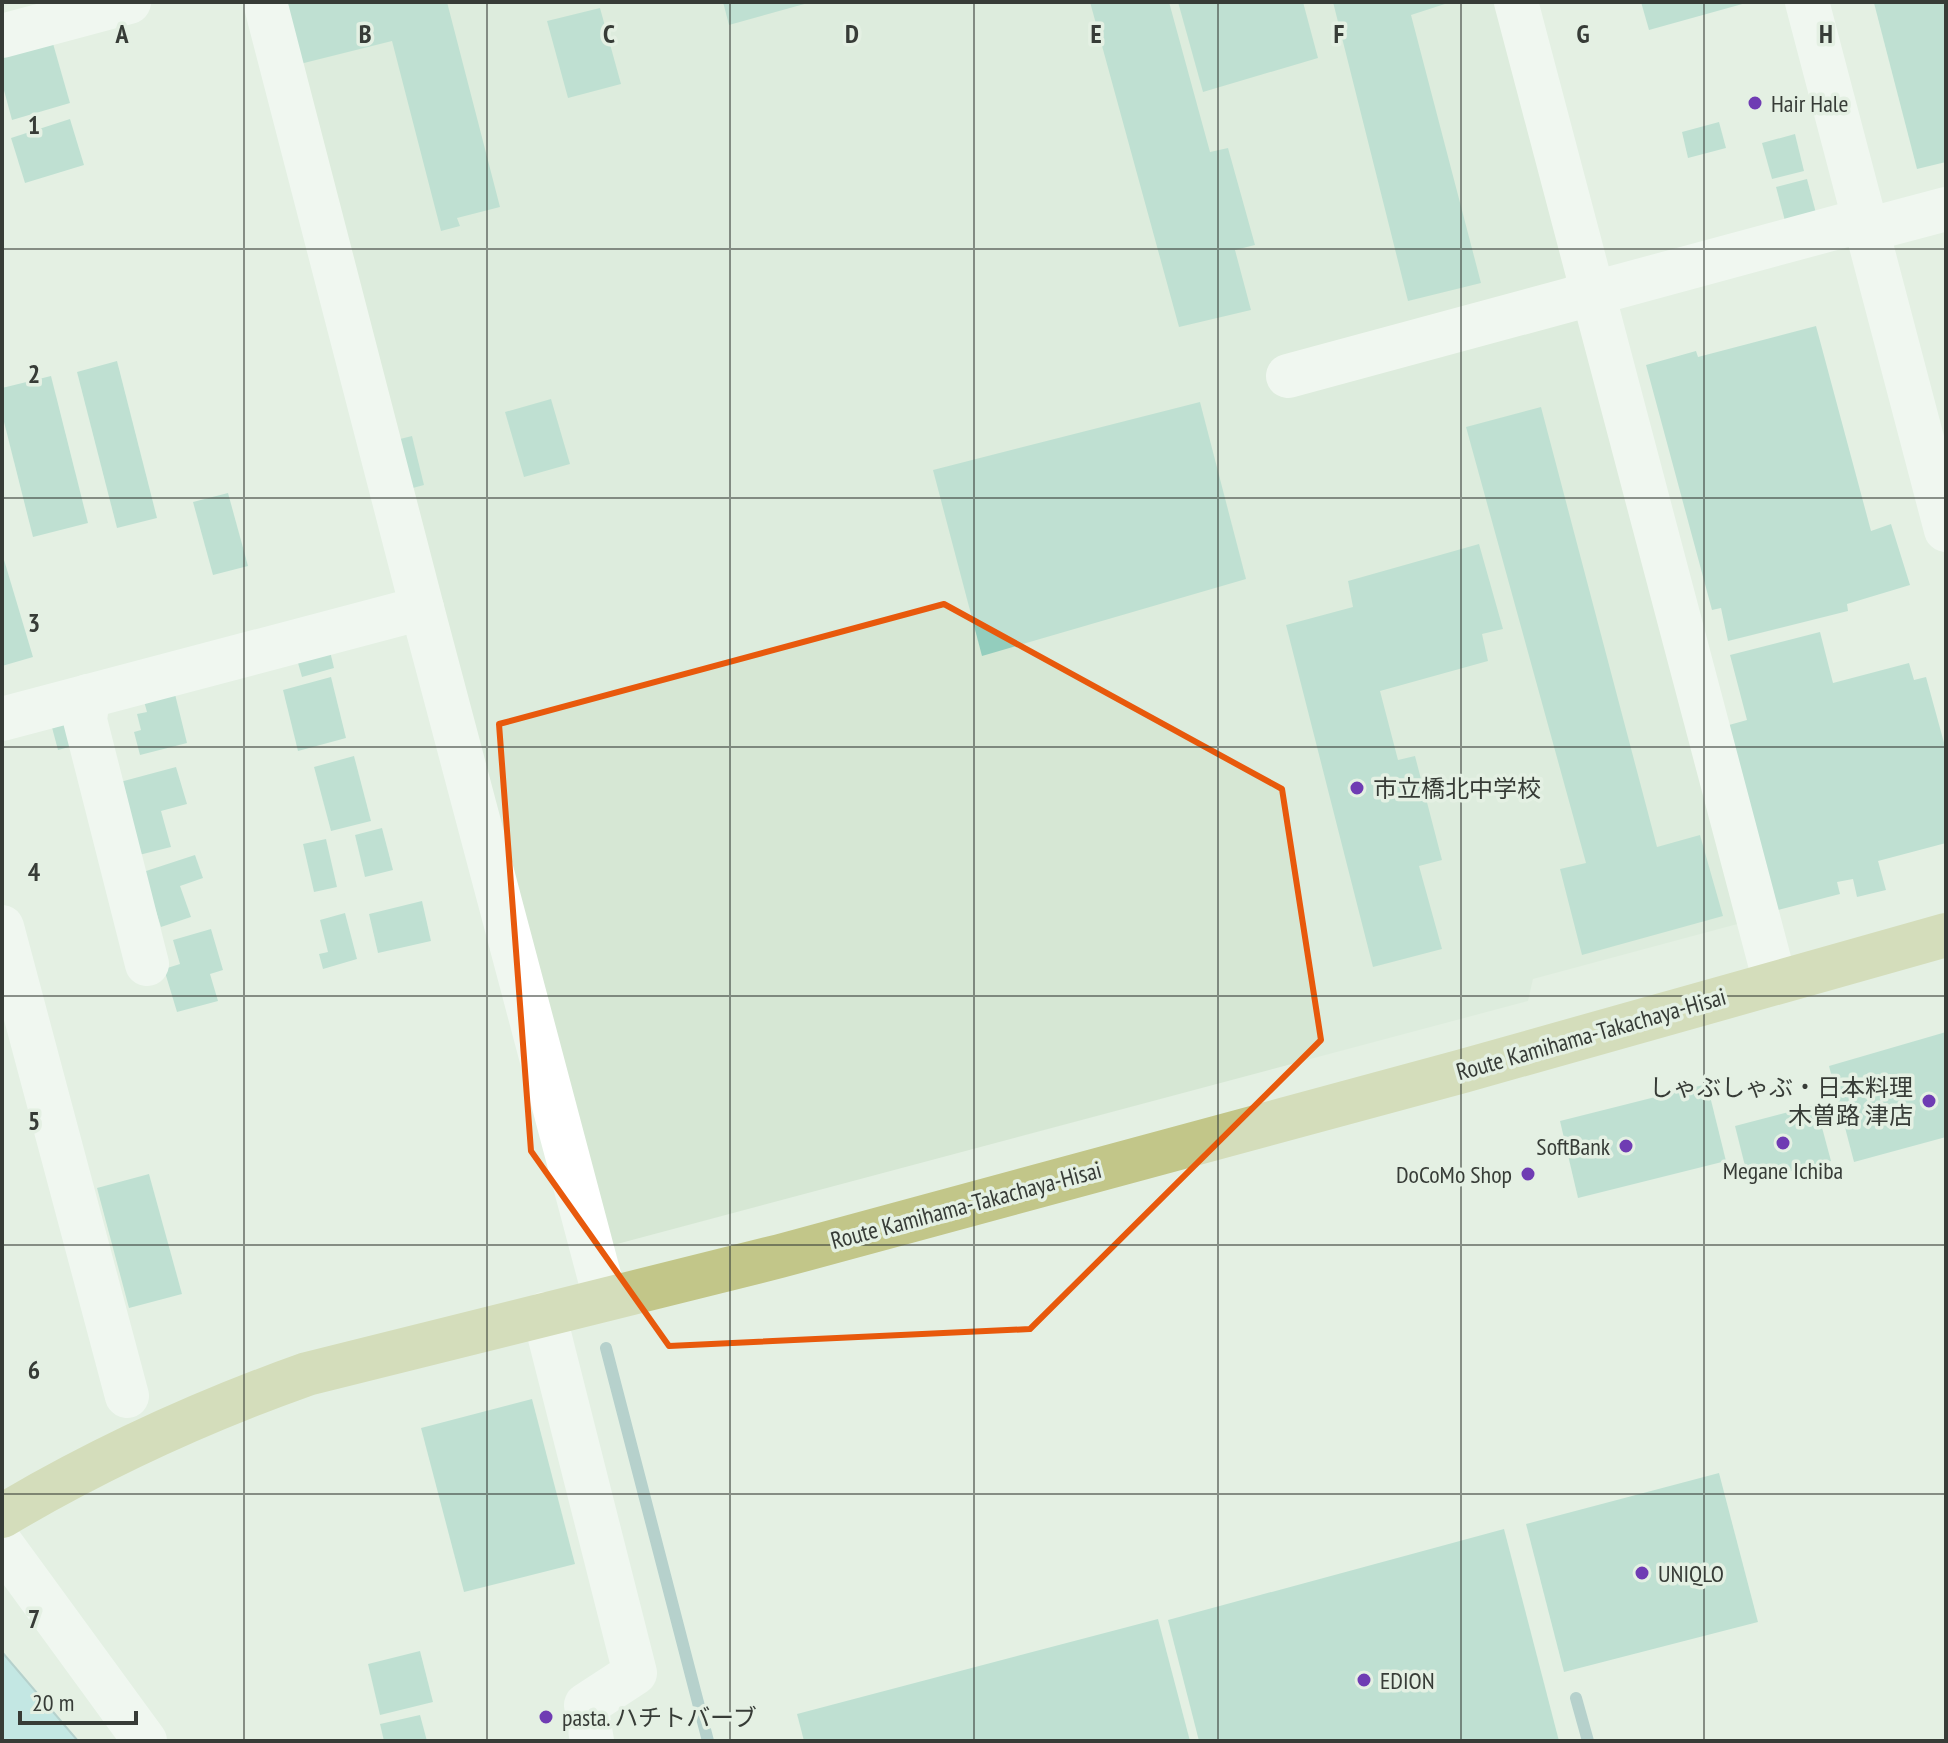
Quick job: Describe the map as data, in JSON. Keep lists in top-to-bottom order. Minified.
{"streets":{"main road":["Route Kamihama-Takachaya-Hisai"]},"places":["Hair Hale","市立橋北中学校","しゃぶしゃぶ・日本料理 木曽路 津店","Megane Ichiba","SoftBank","DoCoMo Shop","UNIQLO","EDION","pasta. ハチトバーブ"],"scale_bar":"20 m","grid":{"columns":["A","B","C","D","E","F","G","H"],"rows":["1","2","3","4","5","6","7"]}}
